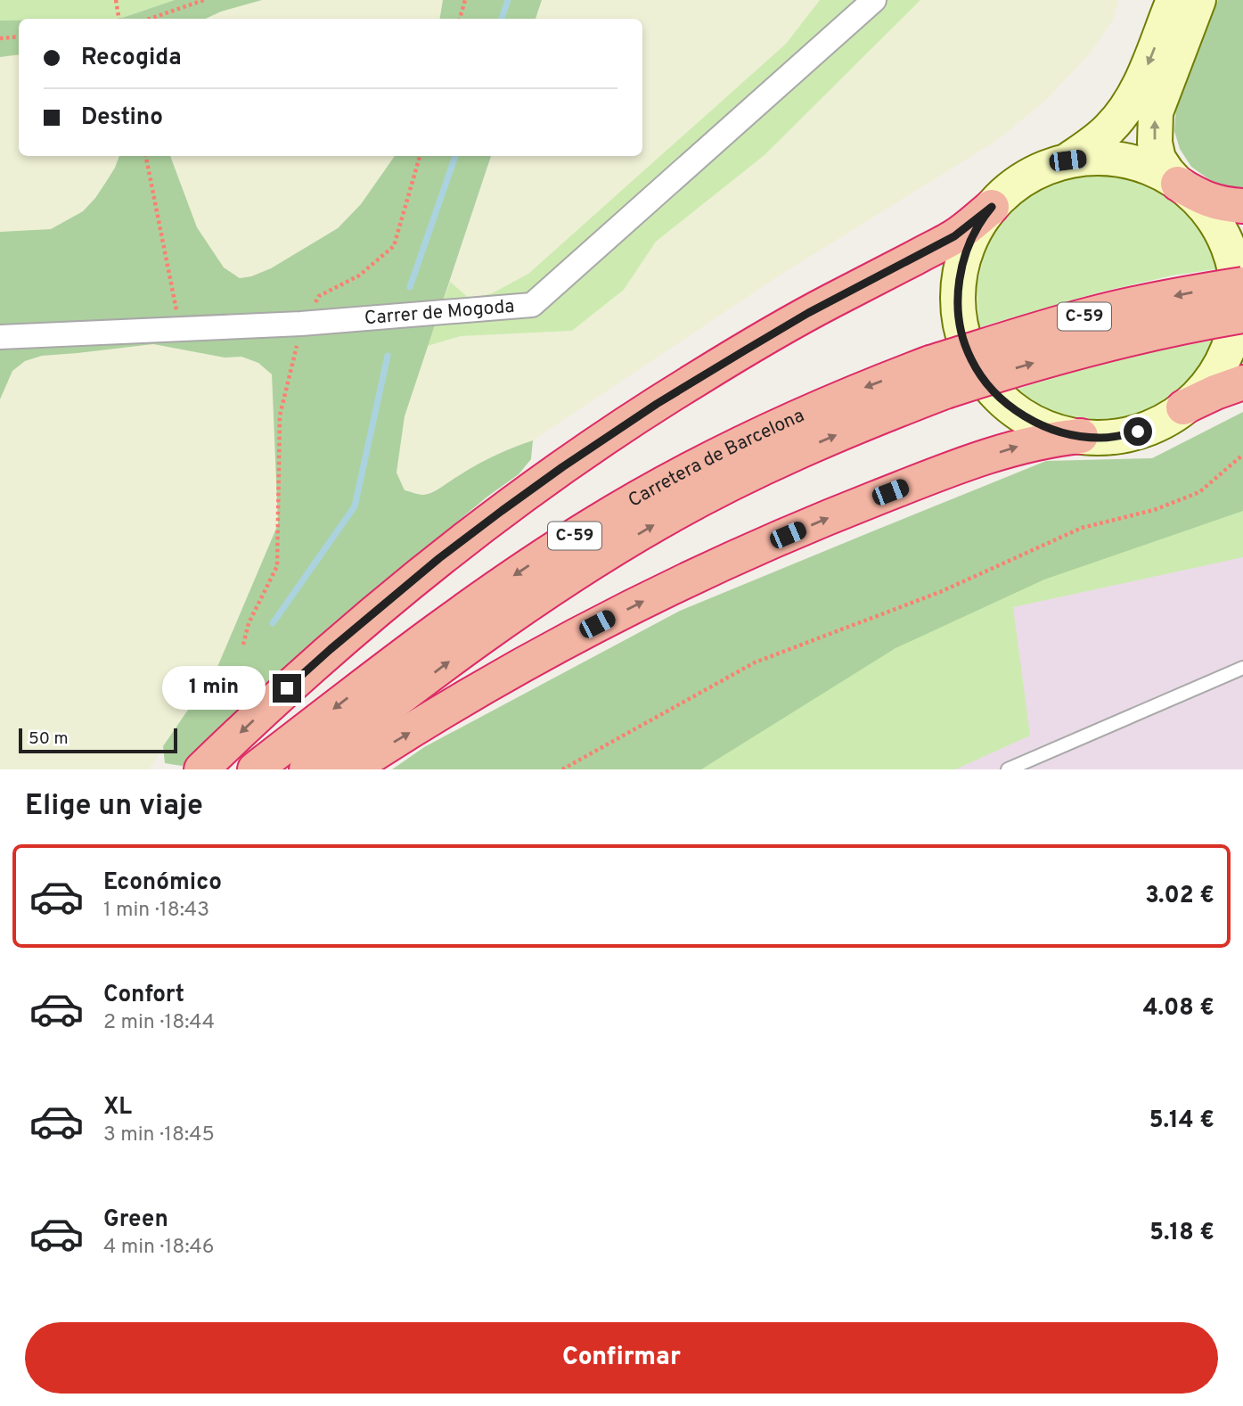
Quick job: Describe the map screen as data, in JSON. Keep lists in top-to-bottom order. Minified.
{"streets":{"highway":["C-59","Carretera de Barcelona"],"street":["Carrer de Mogoda"]},"scale_bar":"50 m","page":{"banner":["Recogida","Destino"],"bubble":"1 min","scale":"50 m","heading":"Elige un viaje","list":[{"name":"Económico","note":"1 min · 18:43","value":"3.02 €"},{"name":"Confort","note":"2 min · 18:44","value":"4.08 €"},{"name":"XL","note":"3 min · 18:45","value":"5.14 €"},{"name":"Green","note":"4 min · 18:46","value":"5.18 €"}],"buttons":"Confirmar"}}
